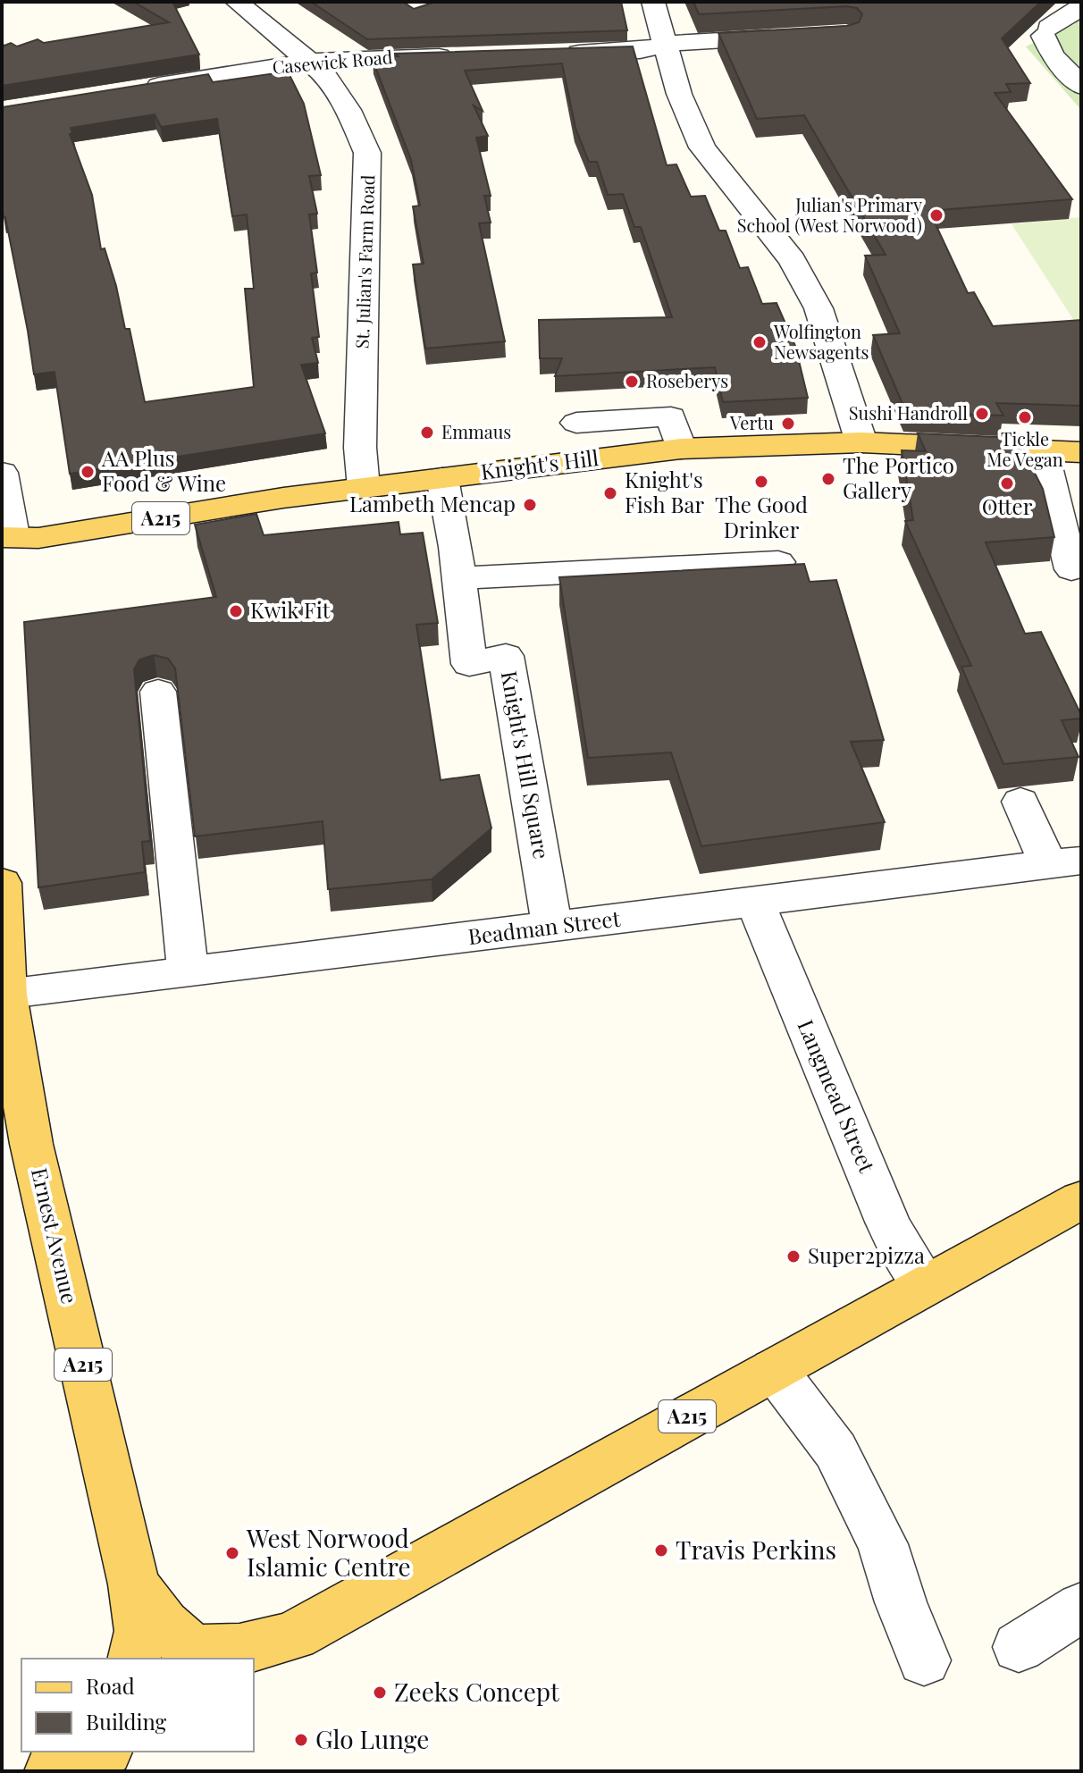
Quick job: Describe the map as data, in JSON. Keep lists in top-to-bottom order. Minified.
{"streets":{"main road":["Knight's Hill","A215","Ernest Avenue"],"street":["Casewick Road","St. Julian's Farm Road","Knight's Hill Square","Beadman Street","Langmead Street"]},"crossings":[["Casewick Road","St. Julian's Farm Road"],["St. Julian's Farm Road","Knight's Hill"],["Knight's Hill","Knight's Hill Square"],["A215","Langmead Street"],["A215","Ernest Avenue"],["Knight's Hill Square","Beadman Street"],["Beadman Street","Langmead Street"],["Beadman Street","Ernest Avenue"]],"places":["Julian's Primary School (West Norwood)","Wolfington Newsagents","Roseberys","Sushi Handroll","Tickle Me Vegan","Vertu","Emmaus","AA Plus Food & Wine","The Portico Gallery","The Good Drinker","Otter","Knight's Fish Bar","Lambeth Mencap","Kwik Fit","Super2pizza","Travis Perkins","West Norwood Islamic Centre","Zeeks Concept","Glo Lunge"],"legend":["Road","Building"]}
